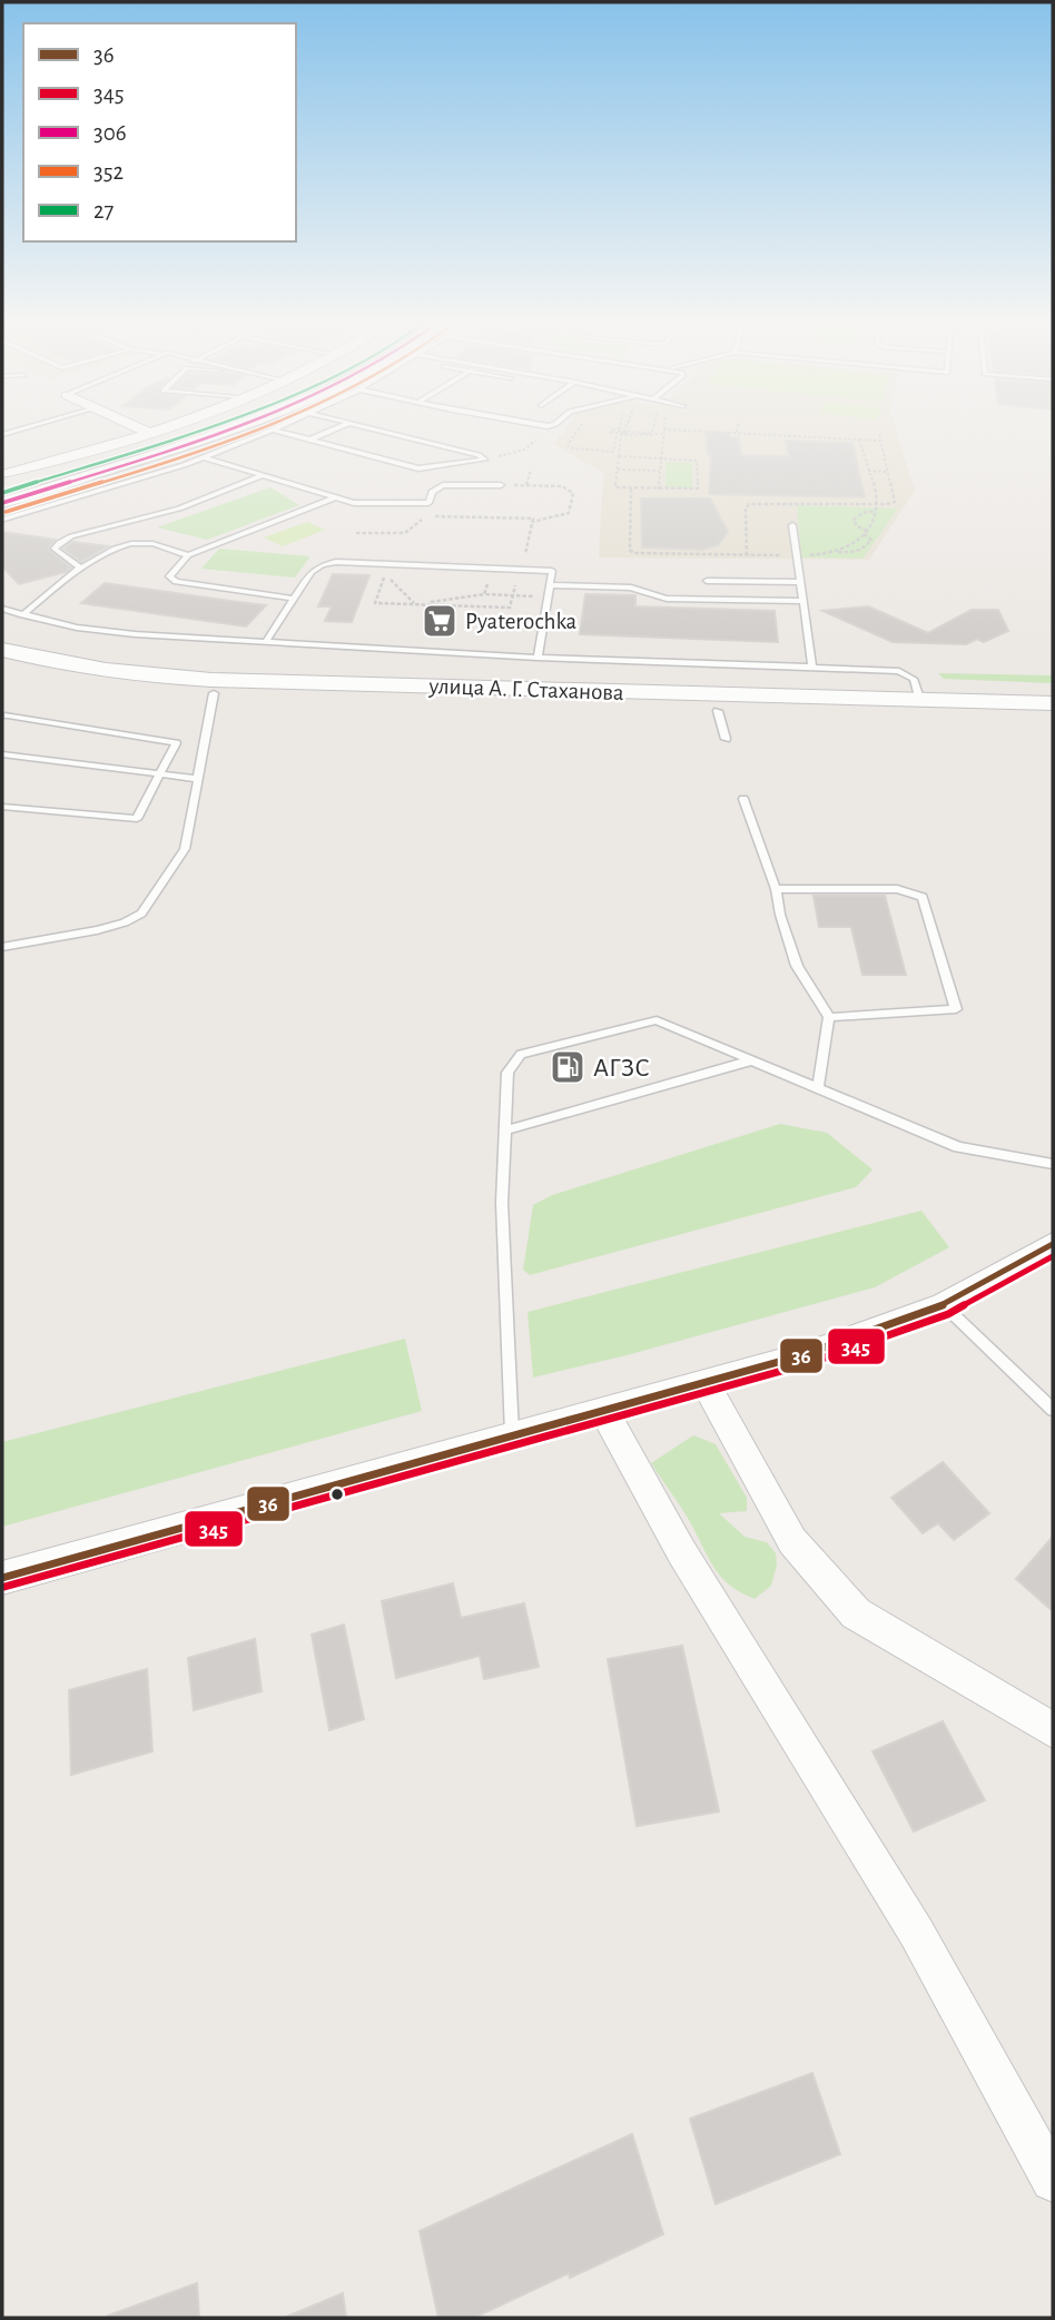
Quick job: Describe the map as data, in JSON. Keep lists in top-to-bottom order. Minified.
{"streets":{"main road":["улица А. Г. Стаханова"]},"places":{"supermarket":["Pyaterochka"],"fuel station":["АГЗС"]},"lines":["transit line 306","transit line 352","transit line 27","transit line 36","transit line 345"],"legend":["36","345","306","352","27"]}
